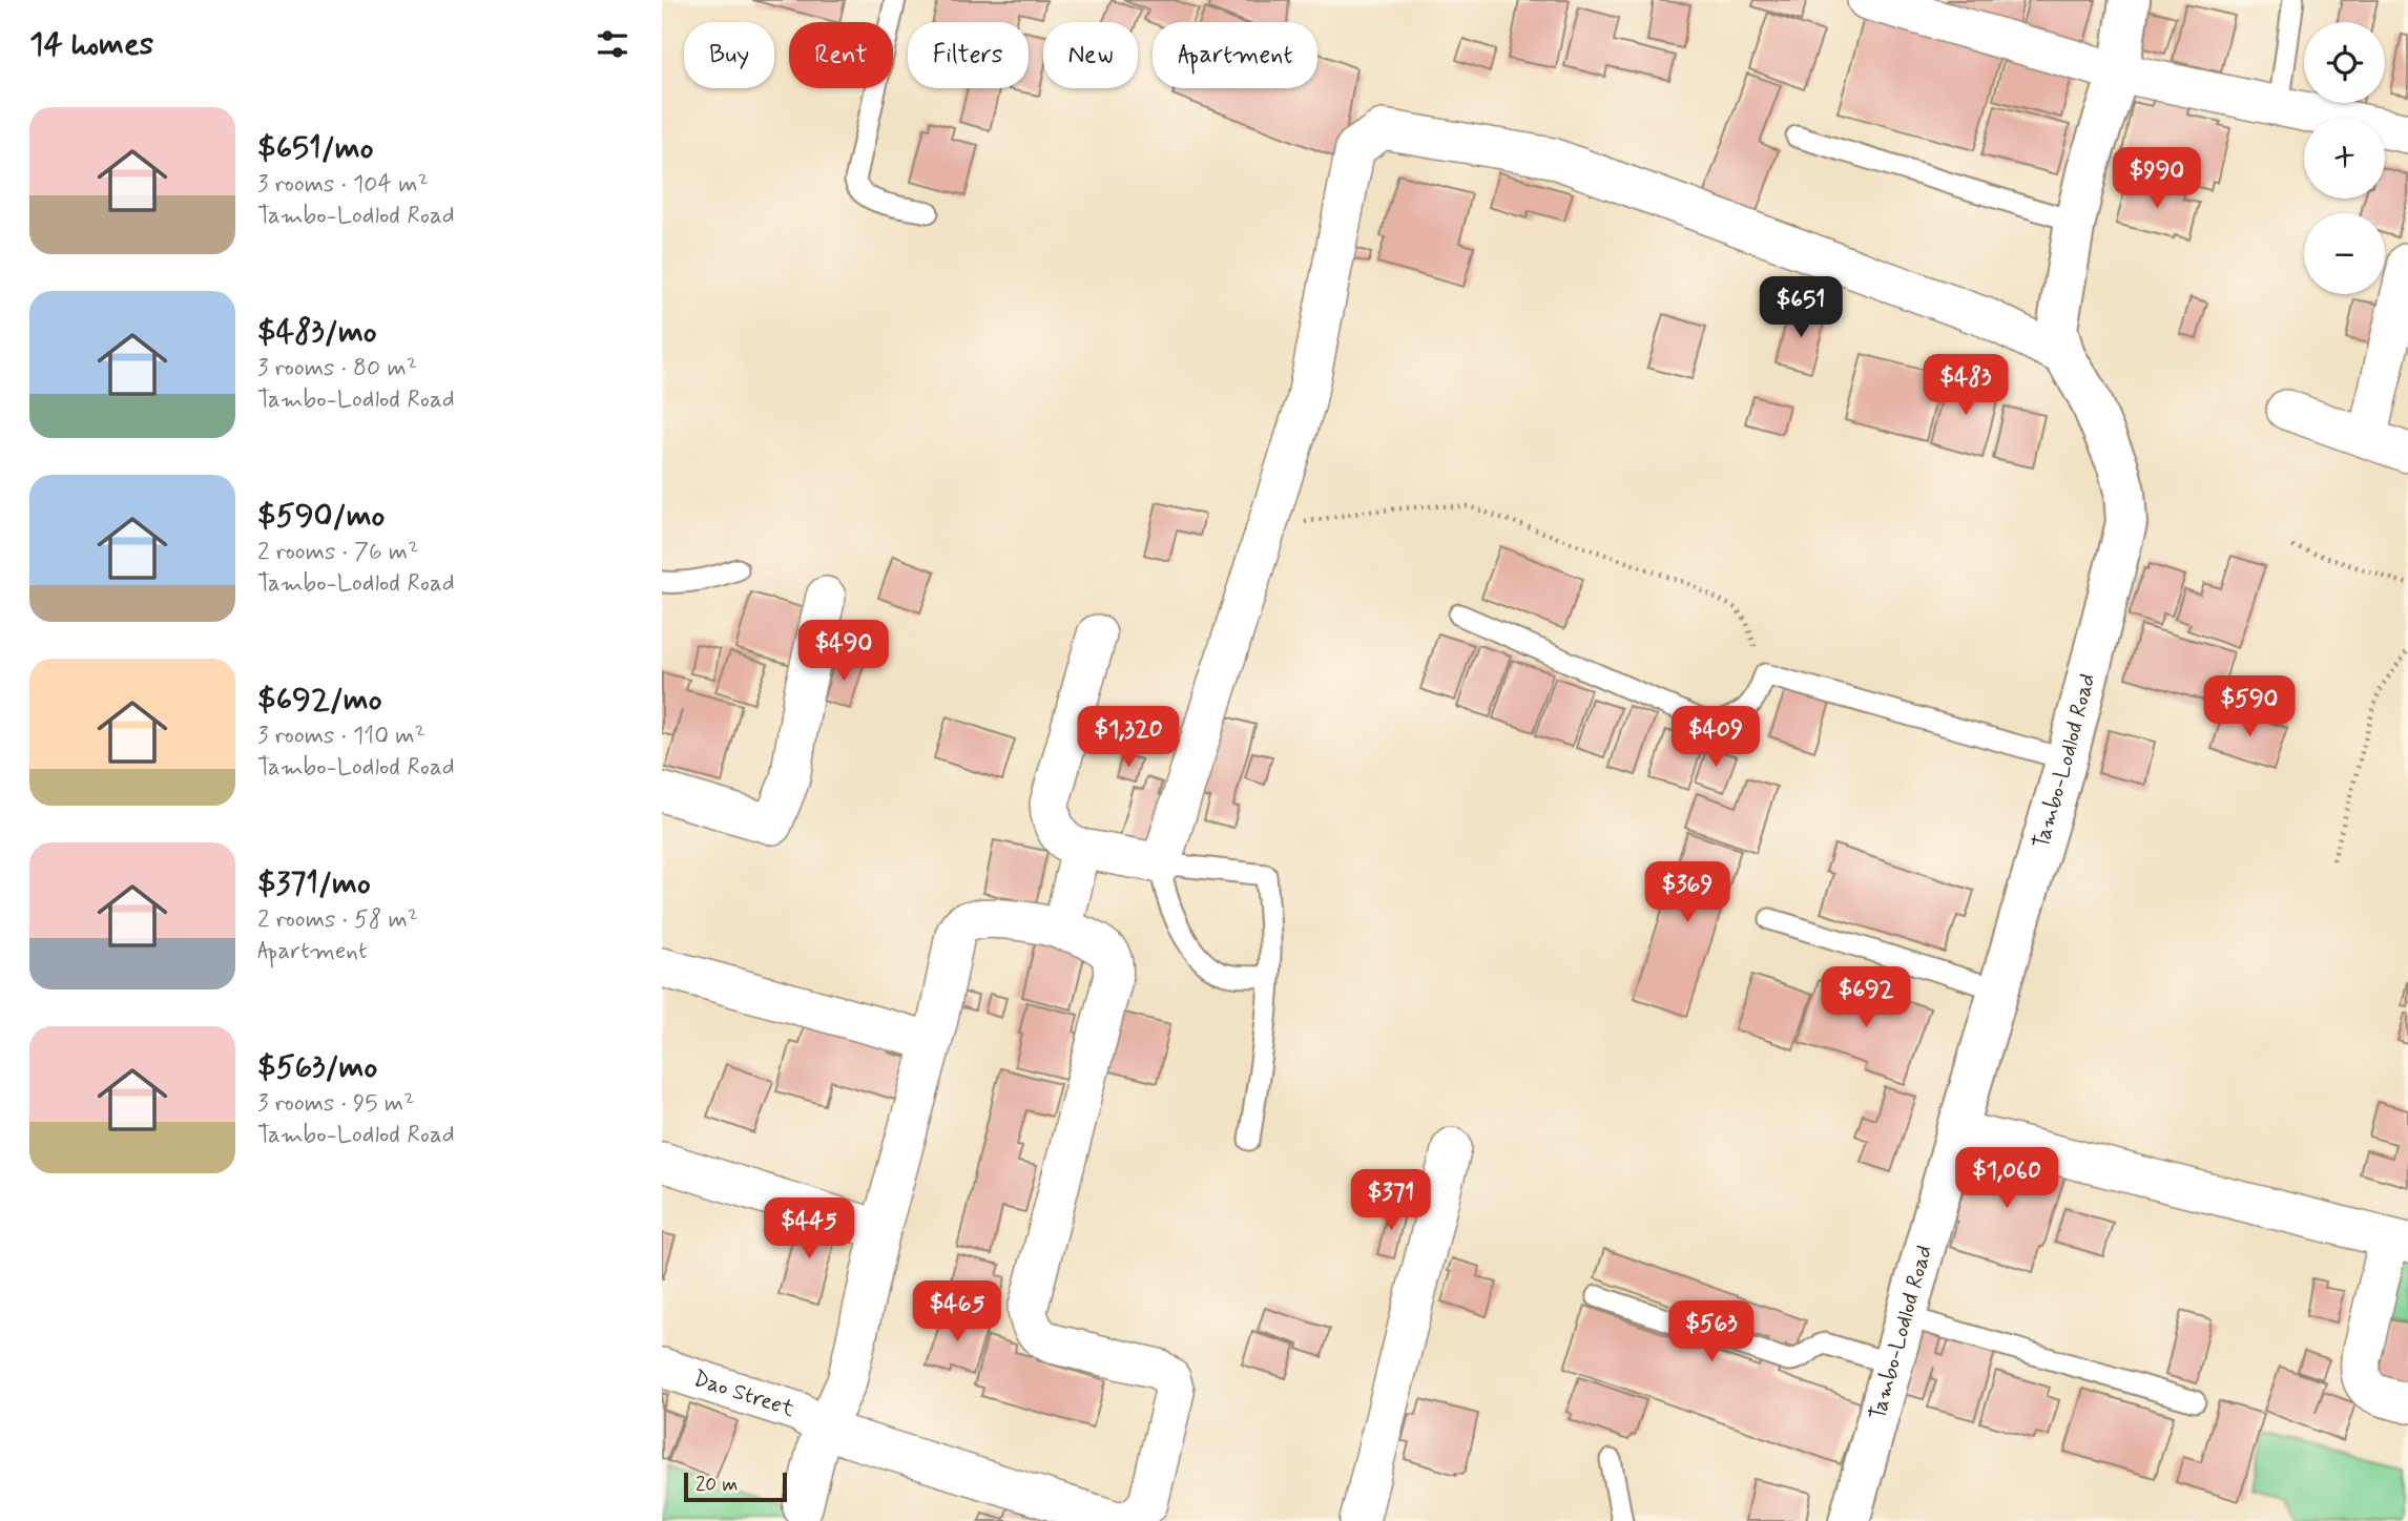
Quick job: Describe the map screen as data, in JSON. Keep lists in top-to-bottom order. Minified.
{"streets":{"street":["Tambo-Lodlod Road","Dao Street"]},"scale_bar":"20 m","page":{"heading":"14 homes","map_buttons":["+","−"],"chip":["Buy","Rent","Filters","New","Apartment"],"list":[{"name":"$651/mo","note":"3 rooms · 104 m² · Tambo-Lodlod Road"},{"name":"$483/mo","note":"3 rooms · 80 m² · Tambo-Lodlod Road"},{"name":"$590/mo","note":"2 rooms · 76 m² · Tambo-Lodlod Road"},{"name":"$692/mo","note":"3 rooms · 110 m² · Tambo-Lodlod Road"},{"name":"$371/mo","note":"2 rooms · 58 m² · Apartment"},{"name":"$563/mo","note":"3 rooms · 95 m² · Tambo-Lodlod Road"}],"price":["$990","$651","$483","$490","$590","$1,320","$409","$369","$692","$1,060","$371","$445","$465","$563"],"scale":"20 m"}}
